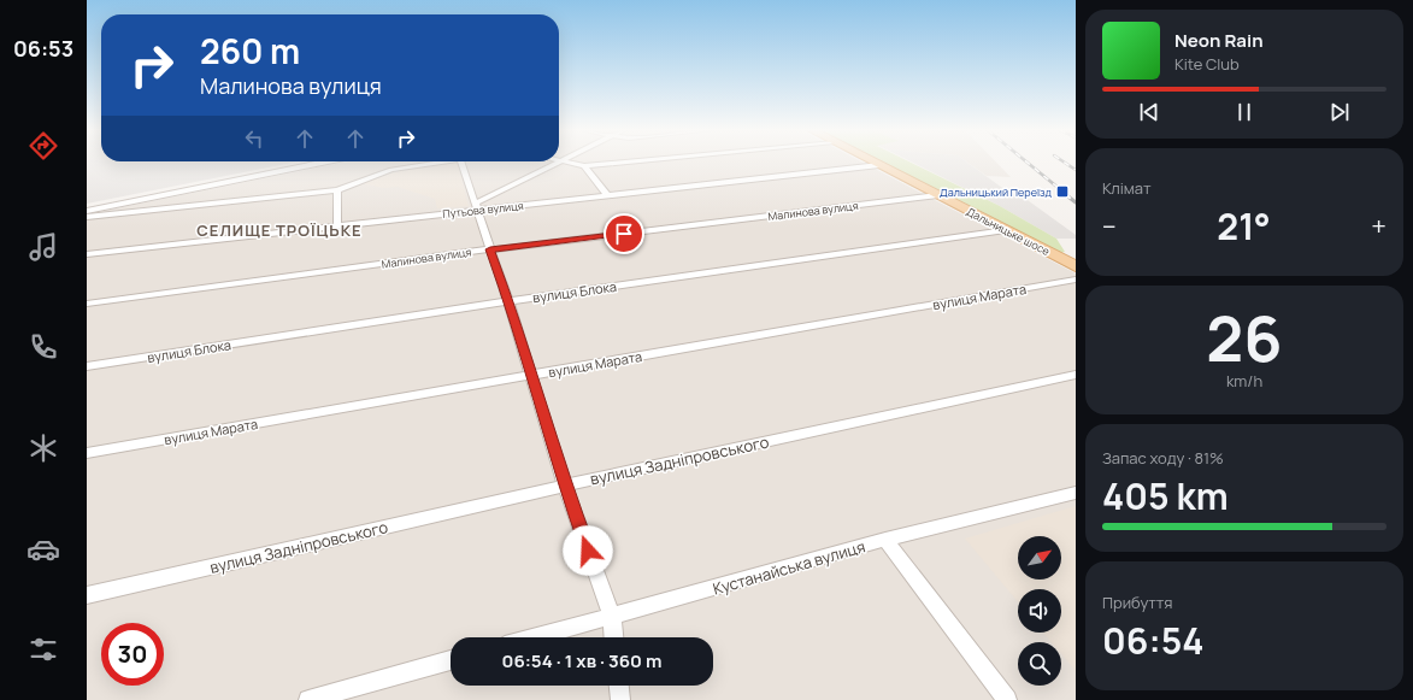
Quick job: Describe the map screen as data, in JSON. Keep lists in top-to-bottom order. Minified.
{"streets":{"main road":["Дальницьке шосе"],"street":["Путьова вулиця","Малинова вулиця","вулиця Блока","вулиця Марата","вулиця Задніпровського","Кустанайська вулиця"]},"crossings":[["Путьова вулиця","Дальницьке шосе"],["Малинова вулиця","Дальницьке шосе"],["Дальницьке шосе","вулиця Блока"]],"districts":["СЕЛИЩЕ ТРОЇЦЬКЕ"],"places":{"transit":["Дальницький Переїзд"]},"north":"top right","page":{"tabs":"06:53","turn":["260 m","Малинова вулиця"],"song":["Neon Rain","Kite Club"],"tile":["Клімат",["26","km/h"],["Запас ходу · 81%","405 km"],["Прибуття","06:54"]],"heat":["−","21°","+"],"limit":"30","trip":"06:54 · 1 хв · 360 m"}}
